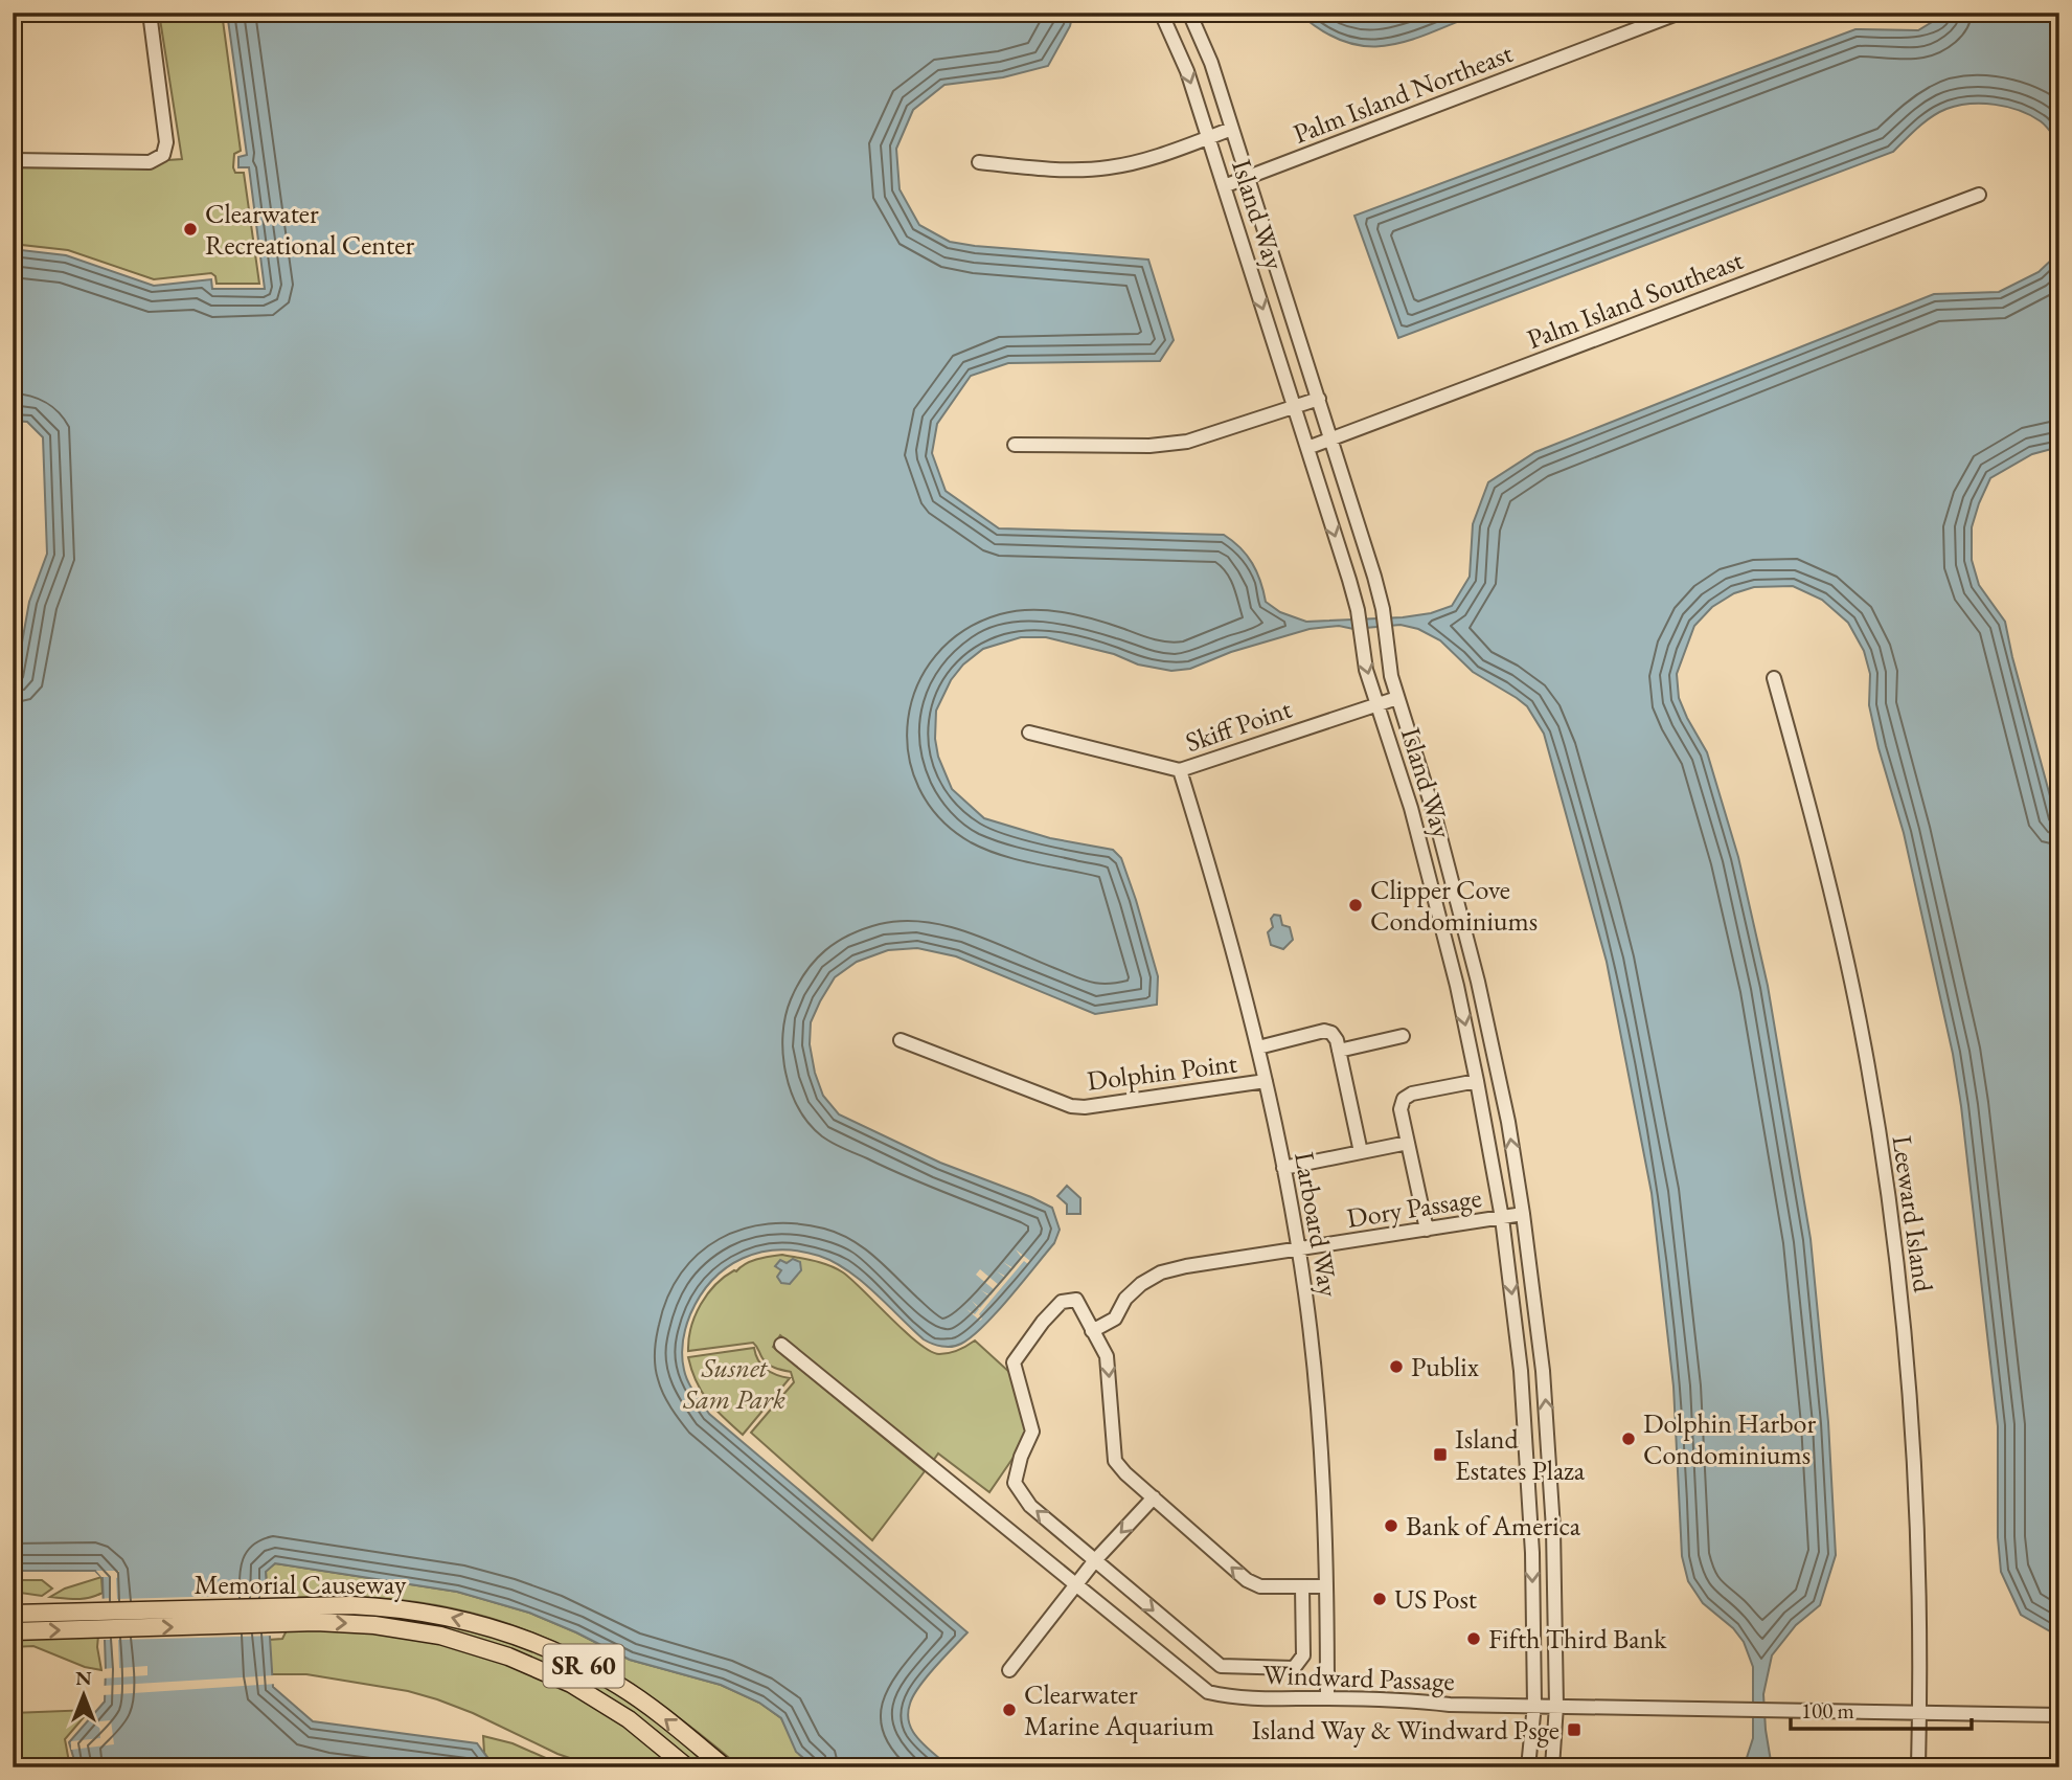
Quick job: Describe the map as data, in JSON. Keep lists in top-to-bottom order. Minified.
{"streets":{"main road":["Memorial Causeway","SR 60"],"street":["Palm Island Northeast","Island Way","Palm Island Southeast","Skiff Point","Dolphin Point","Dory Passage","Leeward Island","Larboard Way","Windward Passage"]},"crossings":[["Palm Island Northeast","Island Way"],["Island Way","Palm Island Southeast"],["Island Way","Skiff Point"],["Island Way","Dory Passage"],["Island Way","Windward Passage"],["Skiff Point","Larboard Way"],["Dolphin Point","Larboard Way"],["Dory Passage","Larboard Way"],["Leeward Island","Windward Passage"],["Larboard Way","Windward Passage"]],"parks":["Susnet Sam Park"],"places":{"other":["Clearwater Recreational Center","Clipper Cove Condominiums","Publix","Dolphin Harbor Condominiums","Bank of America","US Post","Fifth Third Bank","Clearwater Marine Aquarium"],"transit":["Island Estates Plaza","Island Way & Windward Psge"]},"scale_bar":"100 m","north":"top"}
